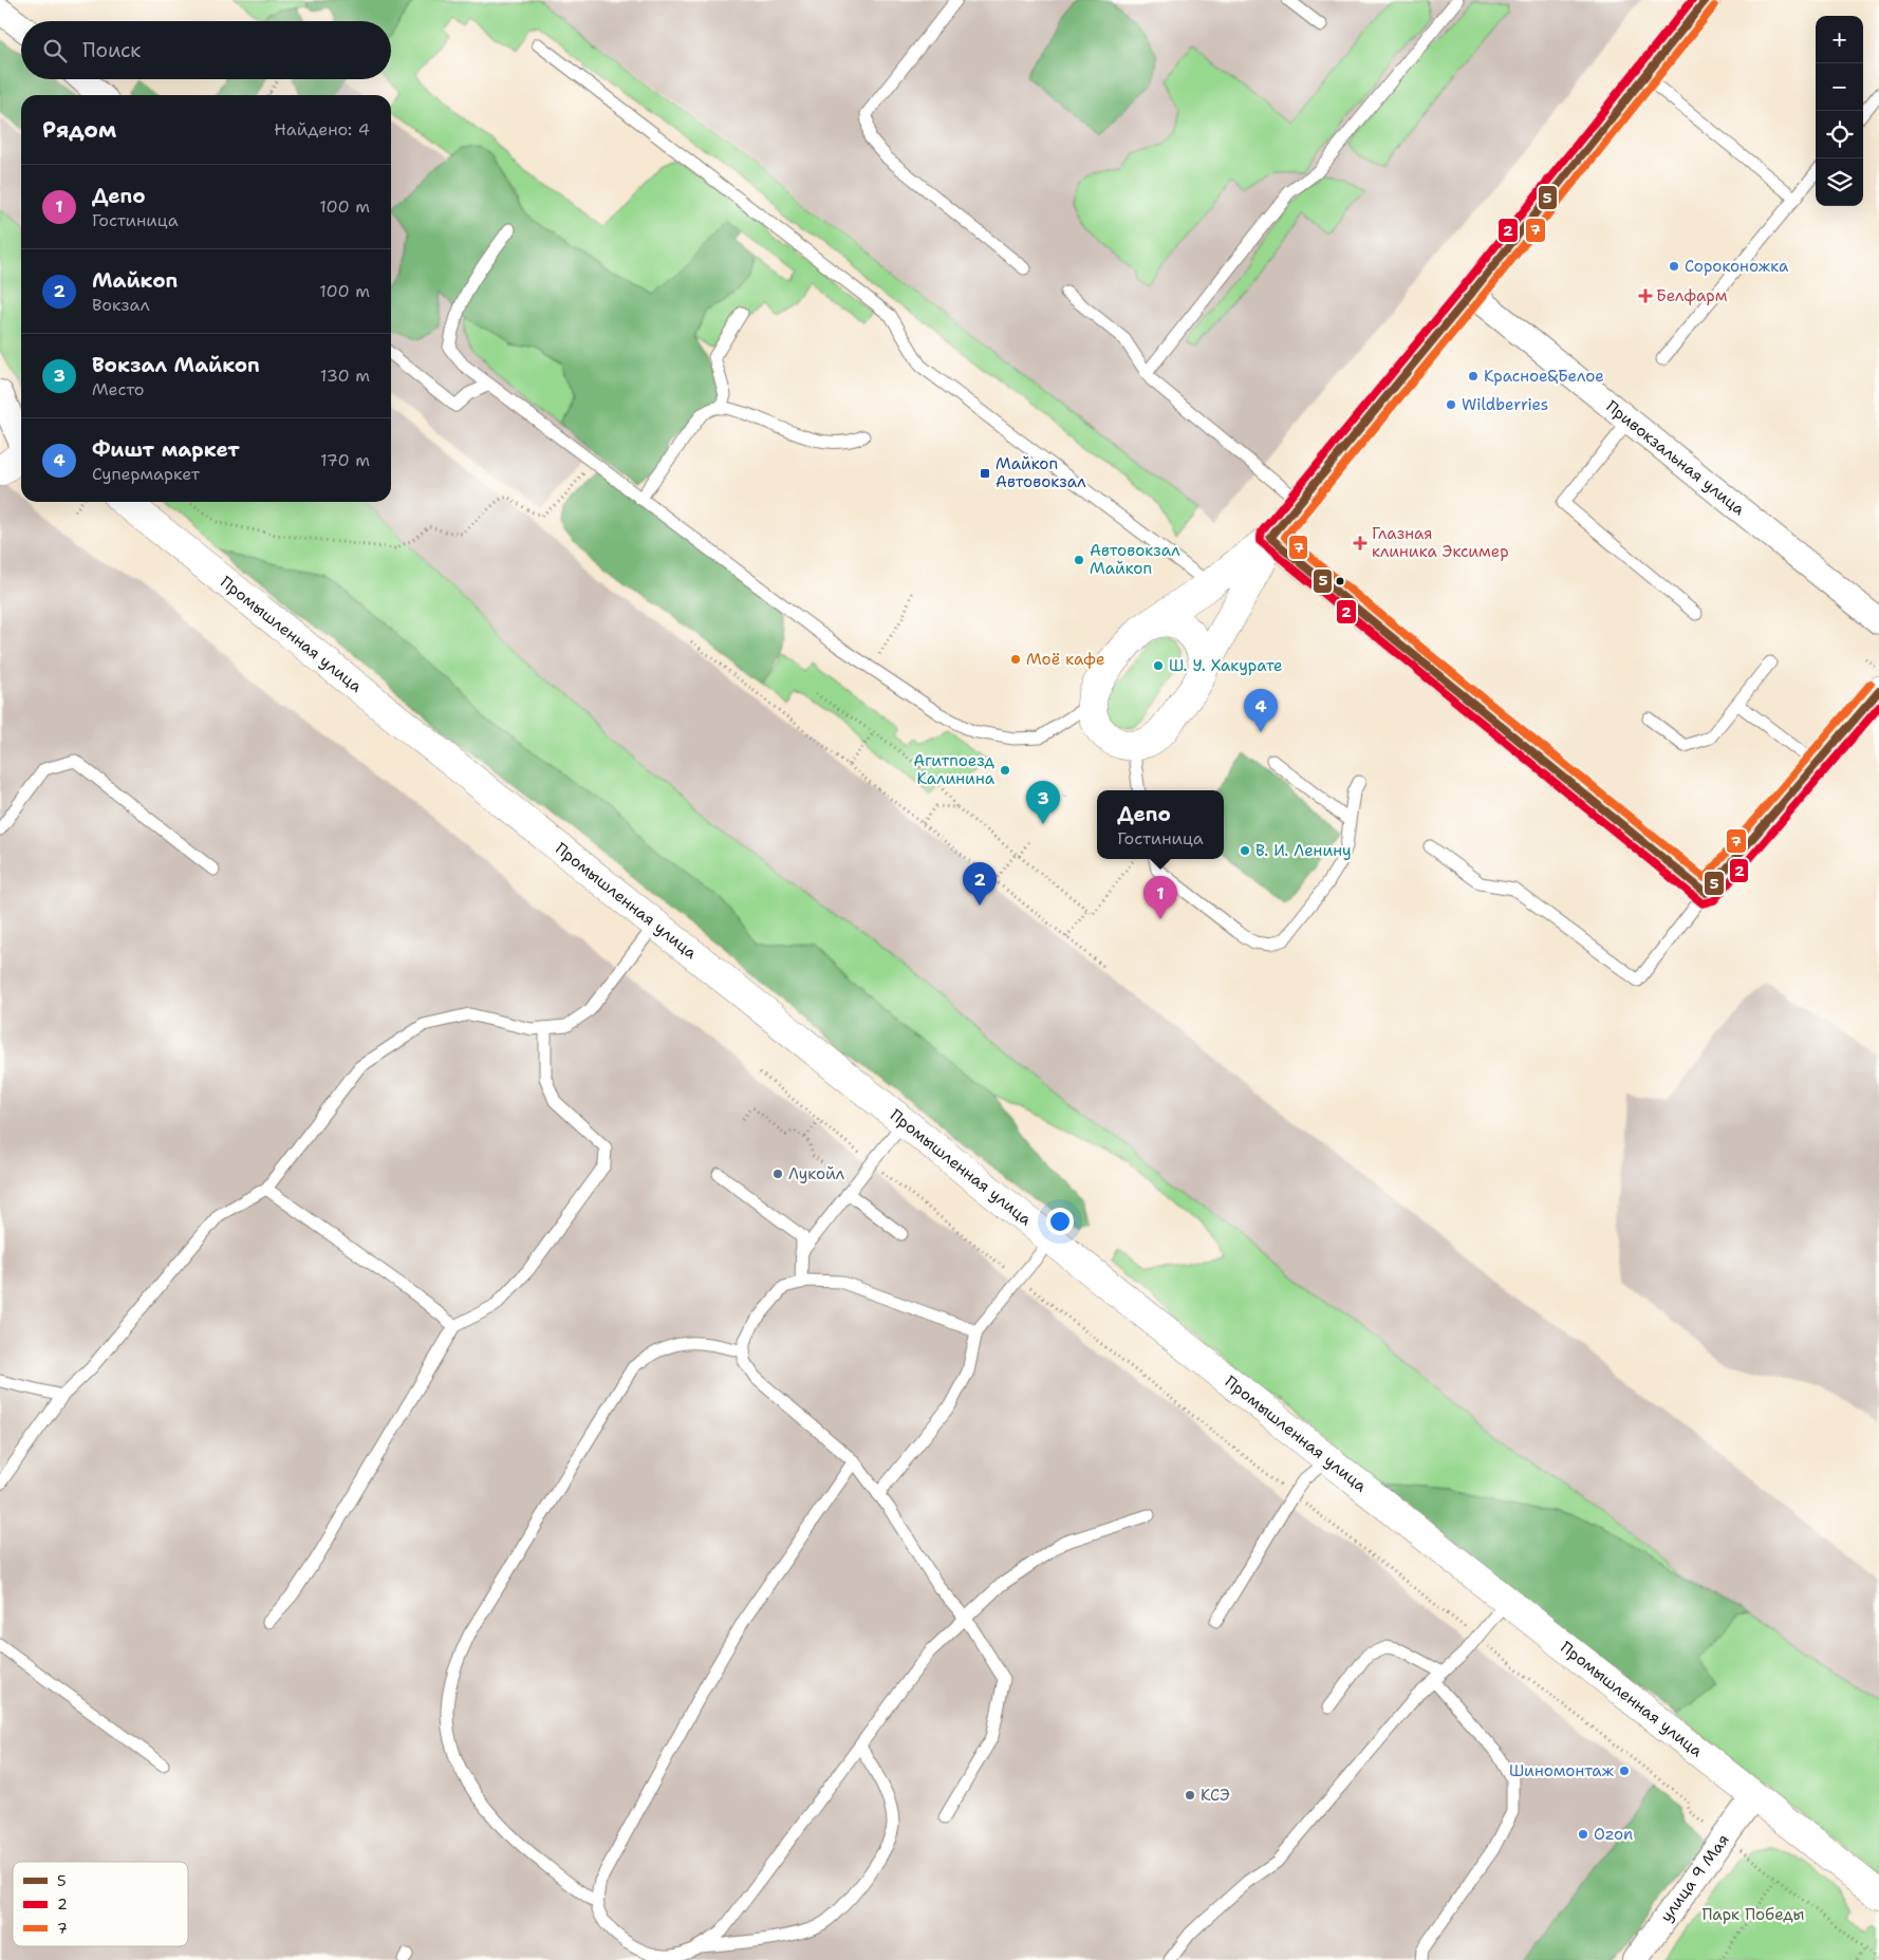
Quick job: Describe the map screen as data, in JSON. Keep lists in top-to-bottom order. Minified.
{"streets":{"main road":["Промышленная улица"],"street":["Привокзальная улица","улица 9 Мая"]},"crossings":[["Промышленная улица","улица 9 Мая"]],"parks":["Парк Победы"],"places":{"other":["Сороконожка","Красное&Белое","Wildberries","Автовокзал Майкоп","Моё кафе","Ш. У. Хакурате","Агитпоезд Калинина","В. И. Ленину","Лукойл","Шиномонтаж","КСЭ","Ozon"],"health":["Белфарм","Глазная клиника Эксимер"],"transit":["Майкоп Автовокзал"]},"lines":["transit line 5","transit line 2","transit line 7"],"legend":["5","2","7"],"page":{"map_buttons":["+","−"],"search":"Поиск","heading":["Рядом","Найдено: 4"],"list":[{"mark":"1","name":"Депо","note":"Гостиница","value":"100 m"},{"mark":"2","name":"Майкоп","note":"Вокзал","value":"100 m"},{"mark":"3","name":"Вокзал Майкоп","note":"Место","value":"130 m"},{"mark":"4","name":"Фишт маркет","note":"Супермаркет","value":"170 m"}],"pins":["4","3","2","1"],"popup":["Депо","Гостиница"]}}
